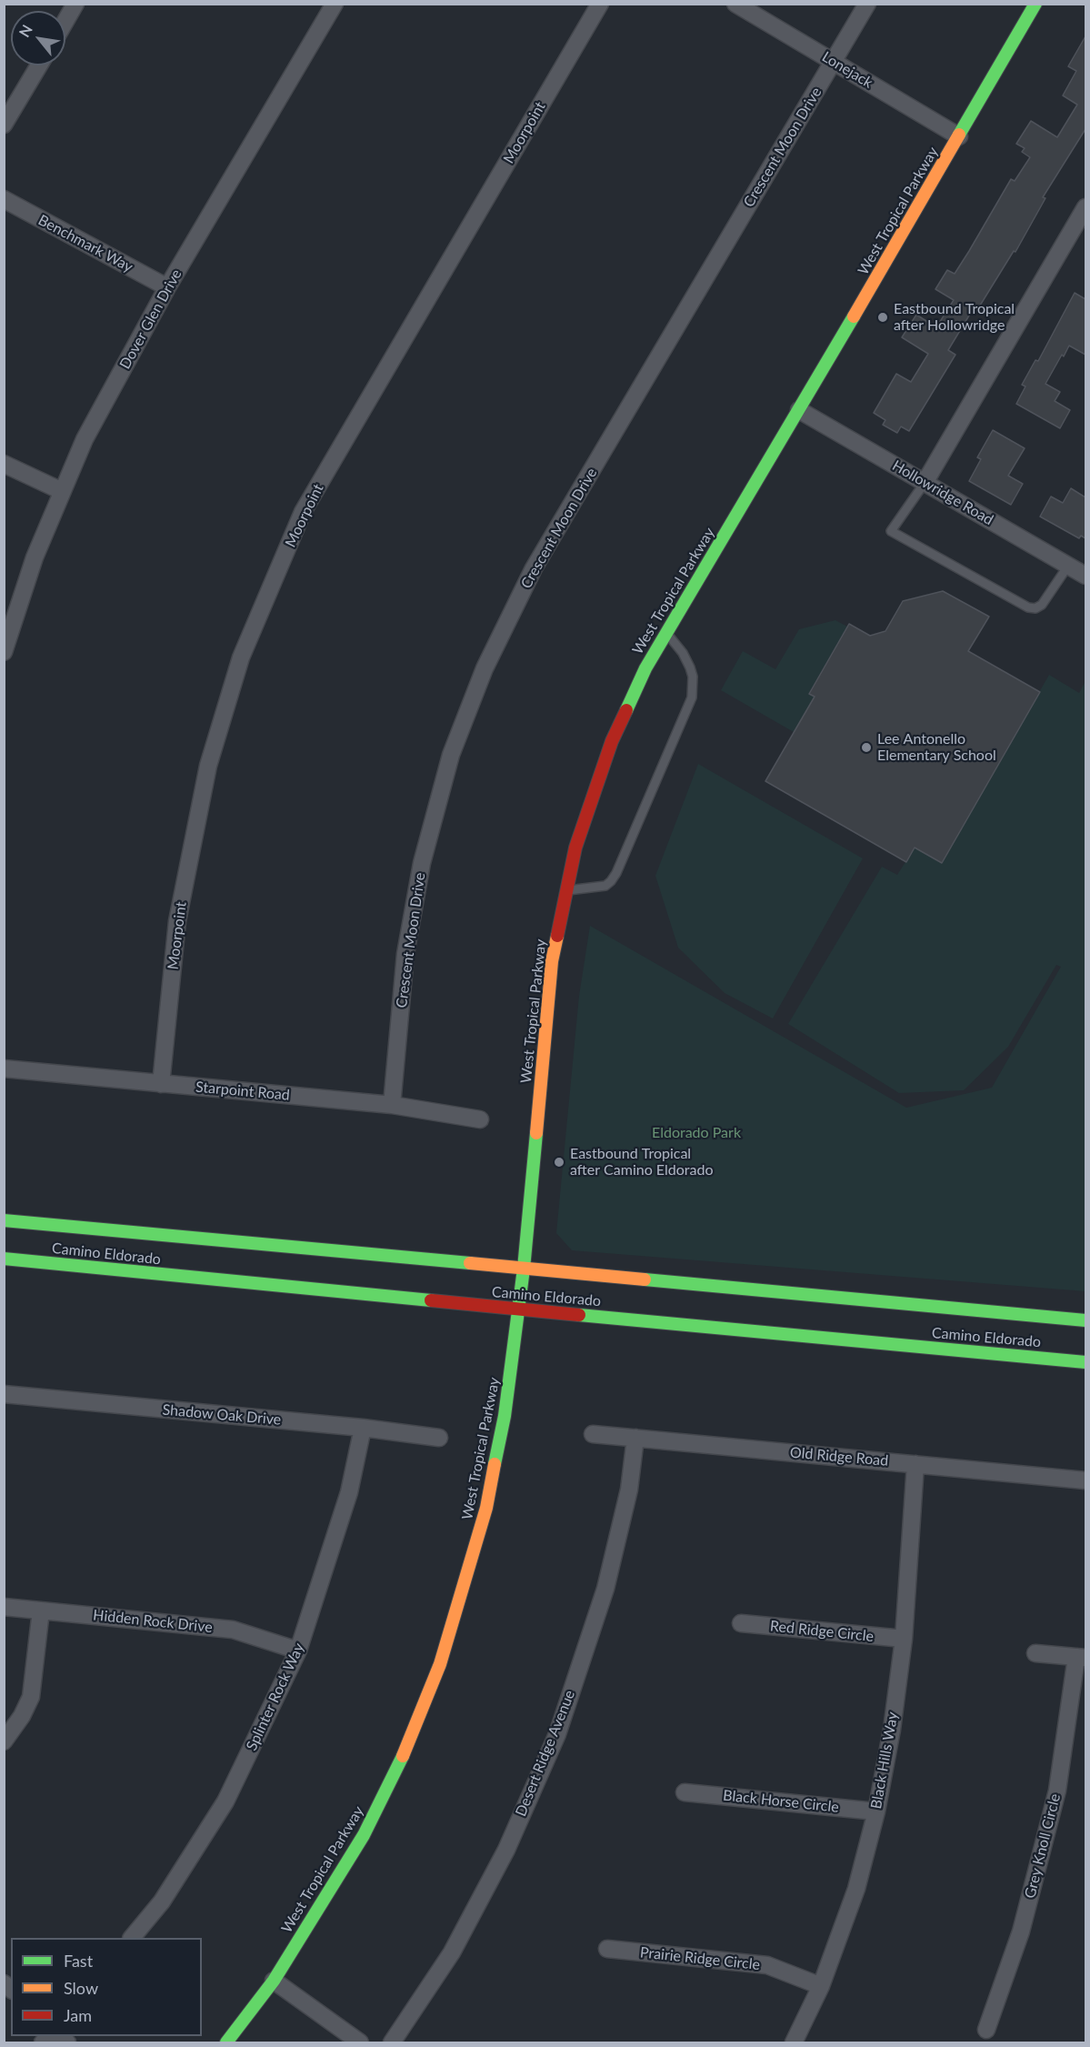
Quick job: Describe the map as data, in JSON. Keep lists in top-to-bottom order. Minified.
{"streets":{"main road":["West Tropical Parkway","Camino Eldorado"],"street":["Lonejack","Moorpoint","Crescent Moon Drive","Benchmark Way","Dover Glen Drive","Hollowridge Road","Starpoint Road","Shadow Oak Drive","Old Ridge Road","Hidden Rock Drive","Red Ridge Circle","Splinter Rock Way","Desert Ridge Avenue","Black Hills Way","Black Horse Circle","Grey Knoll Circle","Prairie Ridge Circle"]},"crossings":[["Lonejack","Crescent Moon Drive"],["Lonejack","West Tropical Parkway"],["Moorpoint","Starpoint Road"],["Crescent Moon Drive","Starpoint Road"],["West Tropical Parkway","Hollowridge Road"],["West Tropical Parkway","Camino Eldorado"],["Benchmark Way","Dover Glen Drive"],["Shadow Oak Drive","Splinter Rock Way"],["Old Ridge Road","Desert Ridge Avenue"],["Old Ridge Road","Black Hills Way"],["Hidden Rock Drive","Splinter Rock Way"],["Red Ridge Circle","Black Hills Way"],["Black Hills Way","Black Horse Circle"],["Black Hills Way","Prairie Ridge Circle"]],"parks":["Eldorado Park"],"places":["Eastbound Tropical after Hollowridge","Lee Antonello Elementary School","Eastbound Tropical after Camino Eldorado"],"legend":["Fast","Slow","Jam"],"north":"top left"}
